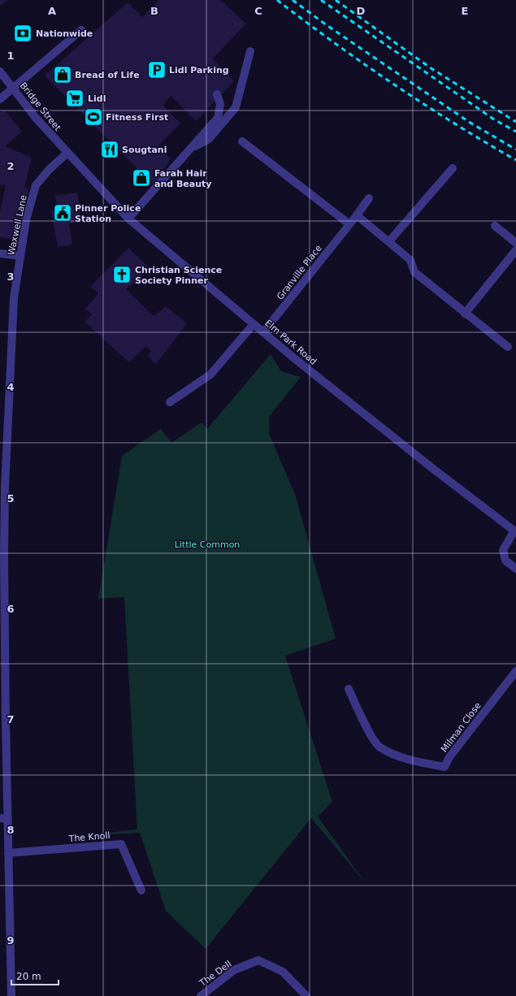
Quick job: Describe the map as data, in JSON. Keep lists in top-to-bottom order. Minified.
{"streets":{"street":["Bridge Street","Waxwell Lane","Granville Place","Elm Park Road","Milman Close","The Knoll","The Dell"]},"crossings":[["Bridge Street","Waxwell Lane"],["Bridge Street","Elm Park Road"],["Waxwell Lane","Elm Park Road"],["Waxwell Lane","The Knoll"],["Granville Place","Elm Park Road"]],"parks":["Little Common"],"places":{"bank":["Nationwide"],"parking":["Lidl Parking"],"shop":["Bread of Life","Farah Hair and Beauty"],"supermarket":["Lidl"],"sports":["Fitness First"],"restaurant":["Sougtani"],"public building":["Pinner Police Station"],"church":["Christian Science Society Pinner"]},"scale_bar":"20 m","grid":{"columns":["A","B","C","D","E"],"rows":["1","2","3","4","5","6","7","8","9"]}}
